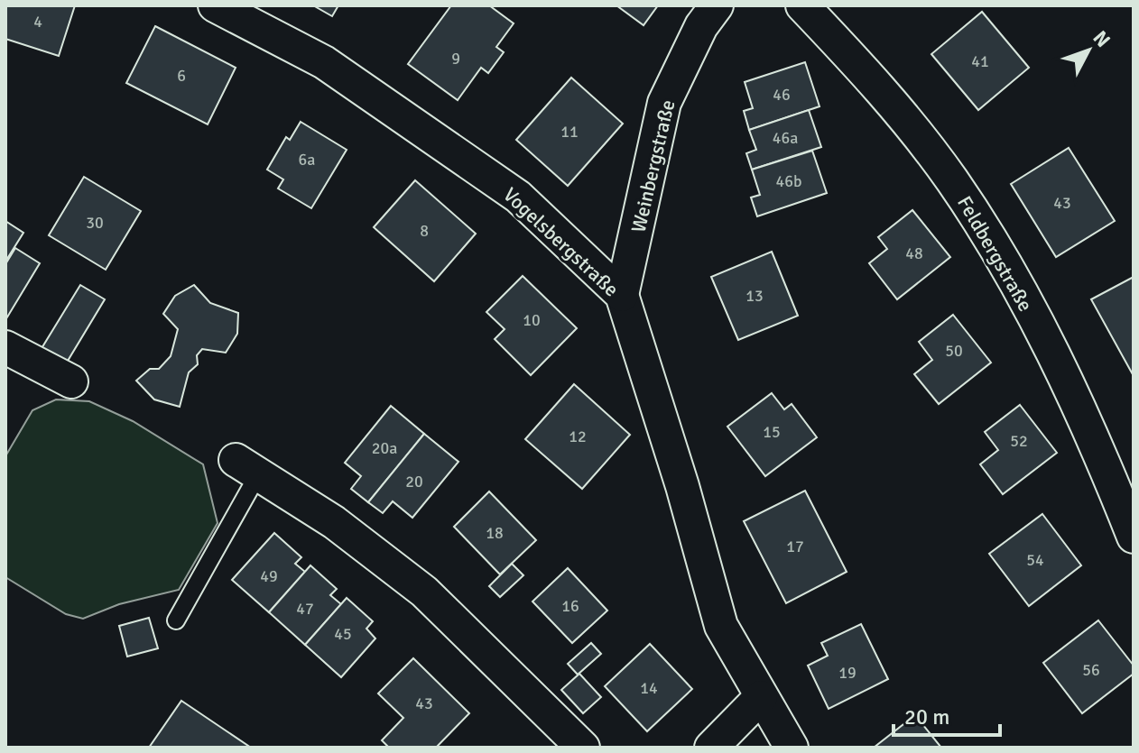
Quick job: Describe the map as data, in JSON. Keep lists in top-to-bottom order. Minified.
{"streets":{"street":["Weinbergstraße","Vogelsbergstraße","Feldbergstraße"]},"crossings":[["Weinbergstraße","Vogelsbergstraße"]],"house_numbers":["4","9","41","6","46","11","46a","6a","46b","43","30","8","48","13","10","50","15","12","52","20a","20","18","17","54","49","16","47","45","56","19","14","43"],"scale_bar":"20 m","north":"top right"}
